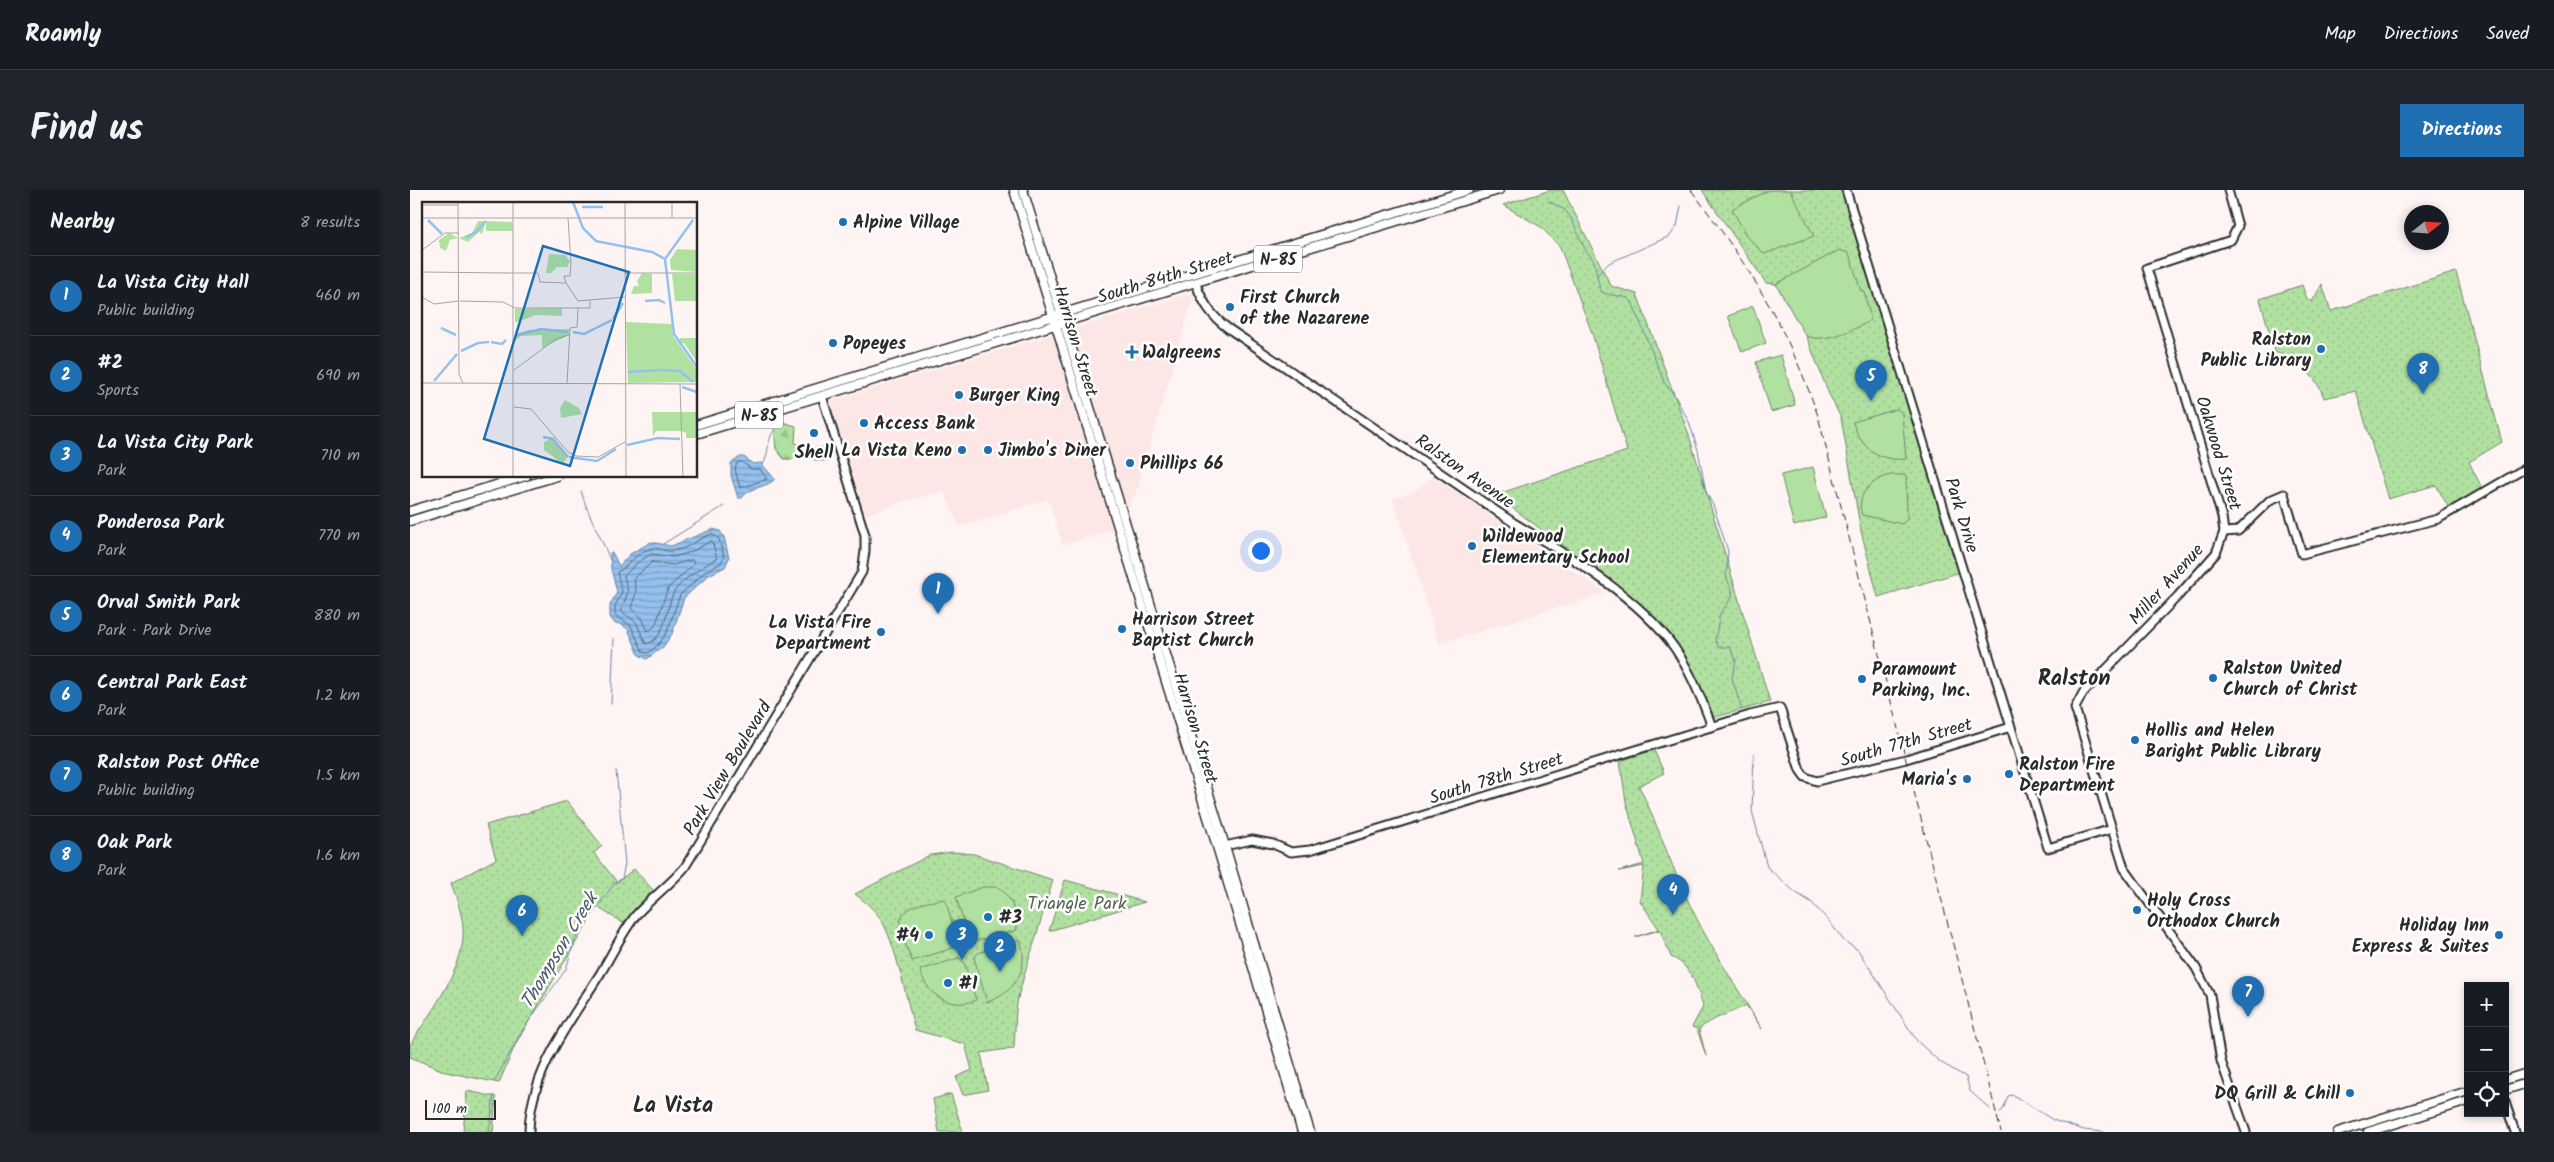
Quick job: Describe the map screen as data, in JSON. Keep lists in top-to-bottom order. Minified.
{"streets":{"main road":["N-85","South 84th Street","Harrison Street"],"street":["Oakwood Street","Ralston Avenue","Park Drive","Miller Avenue","South 77th Street","Park View Boulevard","South 78th Street"]},"crossings":[["South 84th Street","Harrison Street"],["South 84th Street","Ralston Avenue"],["South 84th Street","Park View Boulevard"],["Harrison Street","South 78th Street"],["Oakwood Street","Miller Avenue"],["Ralston Avenue","South 78th Street"],["Park Drive","Miller Avenue"],["Park Drive","South 77th Street"],["South 77th Street","South 78th Street"]],"districts":["Ralston","La Vista"],"water":["Thompson Creek"],"parks":["Triangle Park"],"places":{"other":["Alpine Village","First Church of the Nazarene","Popeyes","Ralston Public Library","Burger King","Access Bank","Shell","La Vista Keno","Jimbo's Diner","Phillips 66","Wildewood Elementary School","Harrison Street Baptist Church","La Vista Fire Department","Ralston United Church of Christ","Paramount Parking, Inc.","Hollis and Helen Baright Public Library","Ralston Fire Department","Maria's","Holy Cross Orthodox Church","#3","#4","Holiday Inn Express & Suites","#1","DQ Grill & Chill"],"health":["Walgreens"]},"scale_bar":"100 m","north":"right","page":{"header":"Roamly","nav":["Map","Directions","Saved"],"title":"Find us","buttons":"Directions","heading":["Nearby","8 results"],"list":[{"mark":"1","name":"La Vista City Hall","note":"Public building","value":"460 m"},{"mark":"2","name":"#2","note":"Sports","value":"690 m"},{"mark":"3","name":"La Vista City Park","note":"Park","value":"710 m"},{"mark":"4","name":"Ponderosa Park","note":"Park","value":"770 m"},{"mark":"5","name":"Orval Smith Park","note":"Park · Park Drive","value":"880 m"},{"mark":"6","name":"Central Park East","note":"Park","value":"1.2 km"},{"mark":"7","name":"Ralston Post Office","note":"Public building","value":"1.5 km"},{"mark":"8","name":"Oak Park","note":"Park","value":"1.6 km"}],"pins":["8","5","1","4","6","3","2","7"],"map_buttons":["+","−"],"scale":"100 m"}}
